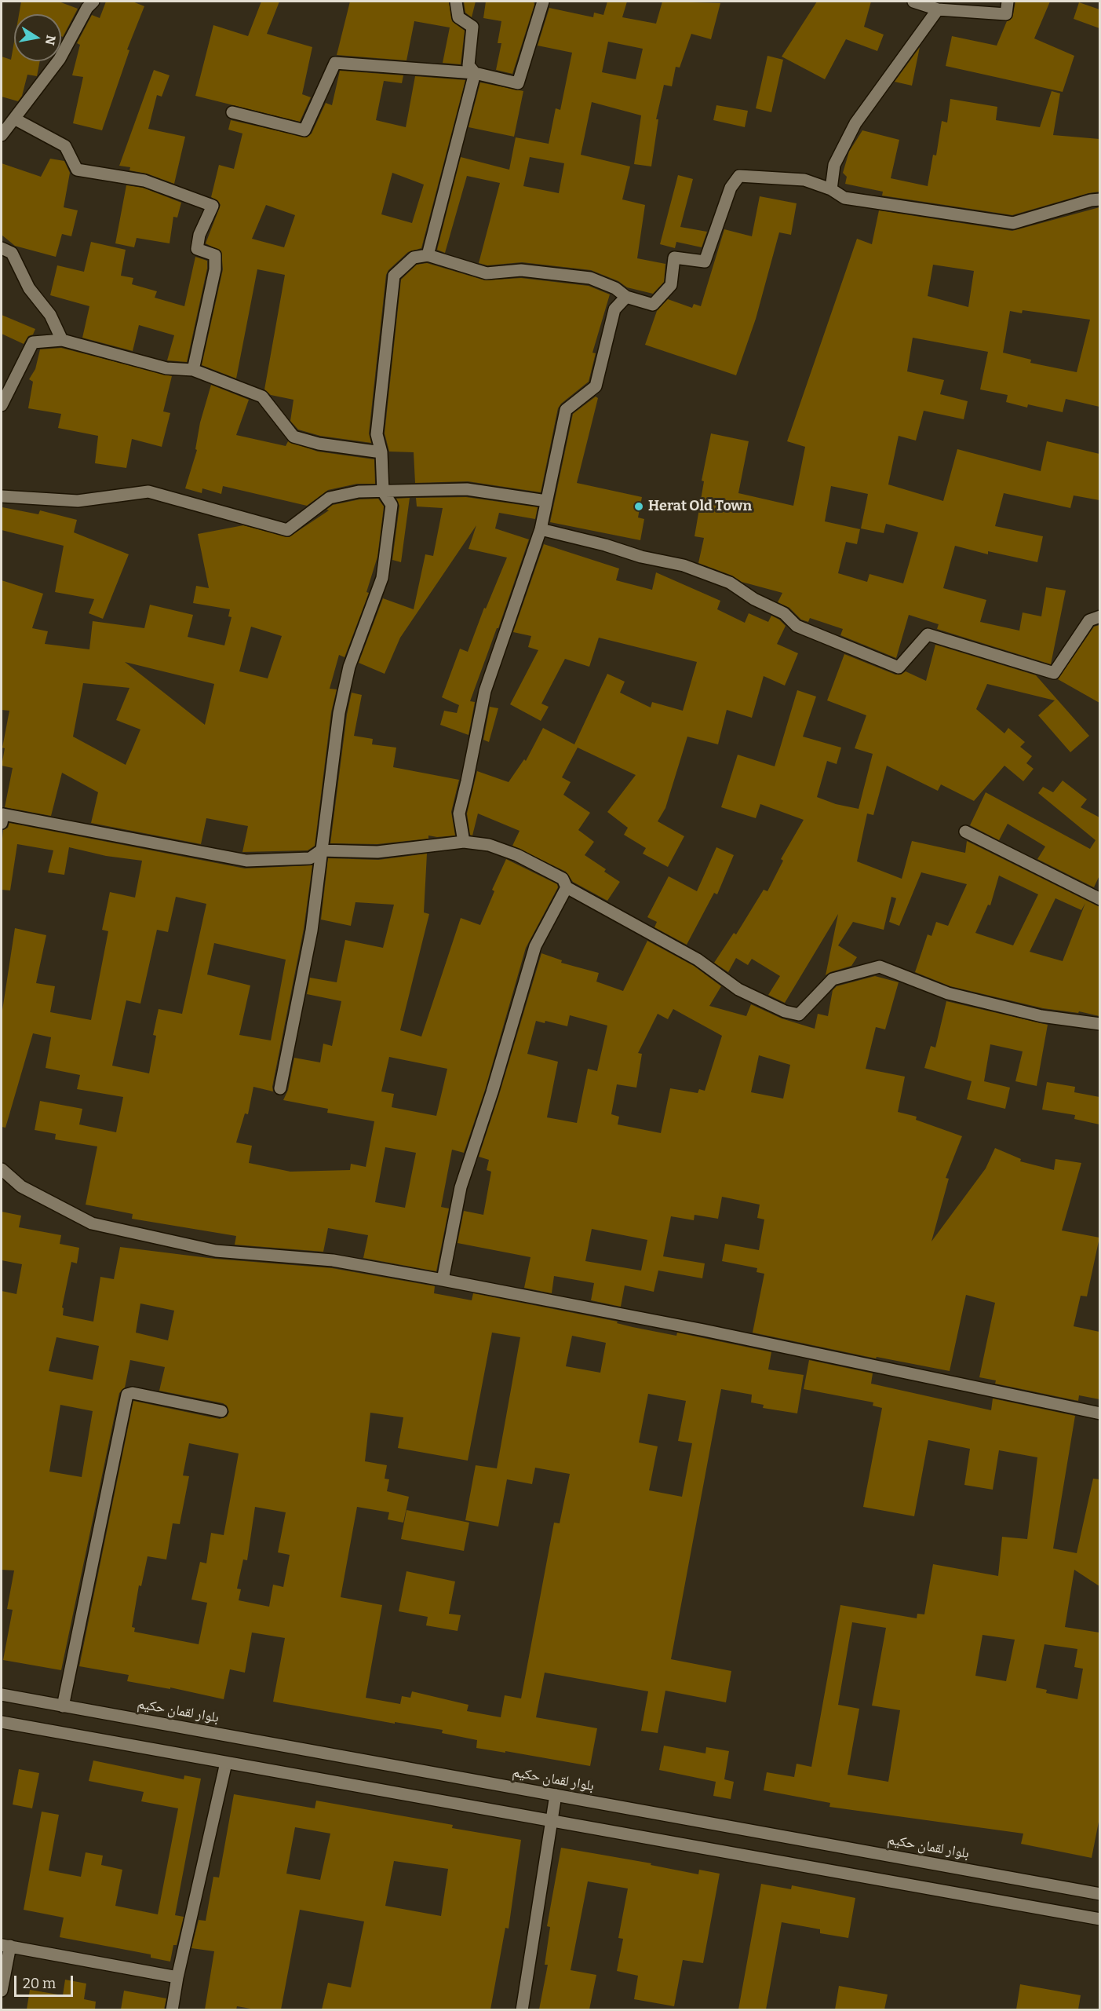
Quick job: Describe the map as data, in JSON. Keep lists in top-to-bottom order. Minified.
{"streets":{"street":["بلوار لقمان حکیم"]},"places":["Herat Old Town"],"scale_bar":"20 m","north":"right"}
